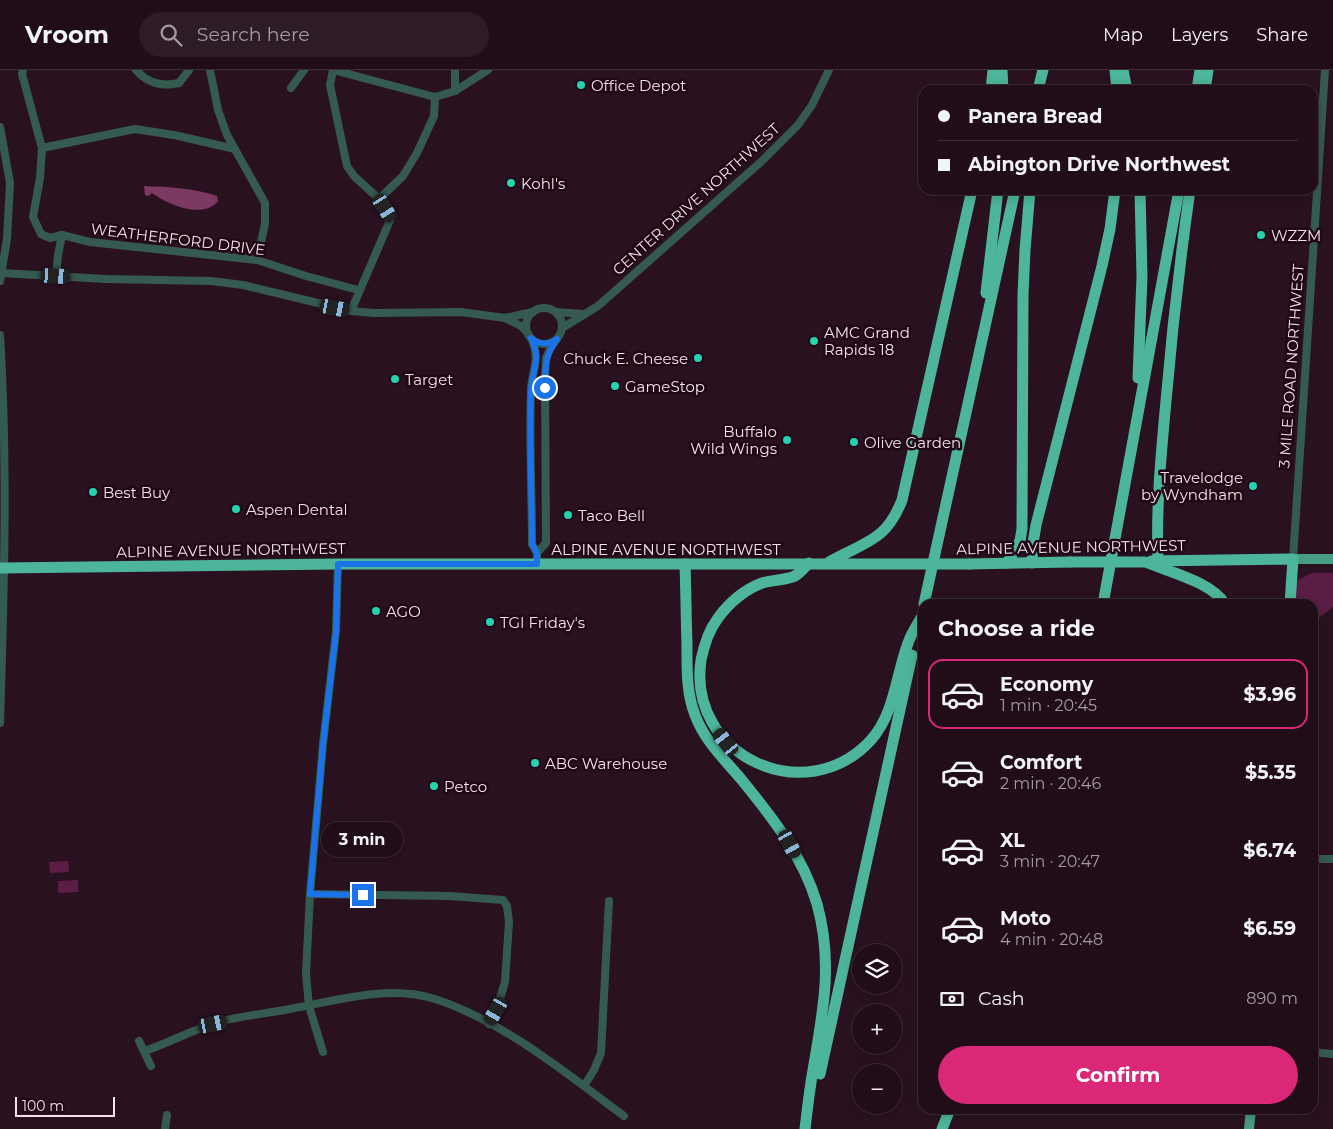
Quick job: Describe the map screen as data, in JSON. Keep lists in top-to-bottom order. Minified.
{"streets":{"highway":["3 MILE ROAD NORTHWEST","ALPINE AVENUE NORTHWEST"],"street":["CENTER DRIVE NORTHWEST","WEATHERFORD DRIVE"]},"crossings":[["3 MILE ROAD NORTHWEST","ALPINE AVENUE NORTHWEST"]],"places":["Office Depot","Kohl's","WZZM","AMC Grand Rapids 18","Chuck E. Cheese","Target","GameStop","Buffalo Wild Wings","Olive Garden","Travelodge by Wyndham","Best Buy","Aspen Dental","Taco Bell","AGO","TGI Friday's","ABC Warehouse","Petco"],"scale_bar":"100 m","page":{"header":"Vroom","search":"Search here","nav":["Map","Layers","Share"],"banner":["Panera Bread","Abington Drive Northwest"],"heading":"Choose a ride","list":[{"name":"Economy","note":"1 min · 20:45","value":"$3.96"},{"name":"Comfort","note":"2 min · 20:46","value":"$5.35"},{"name":"XL","note":"3 min · 20:47","value":"$6.74"},{"name":"Moto","note":"4 min · 20:48","value":"$6.59"}],"bubble":"3 min","map_buttons":["+","−"],"pay":["Cash","890 m"],"buttons":"Confirm","scale":"100 m"}}
